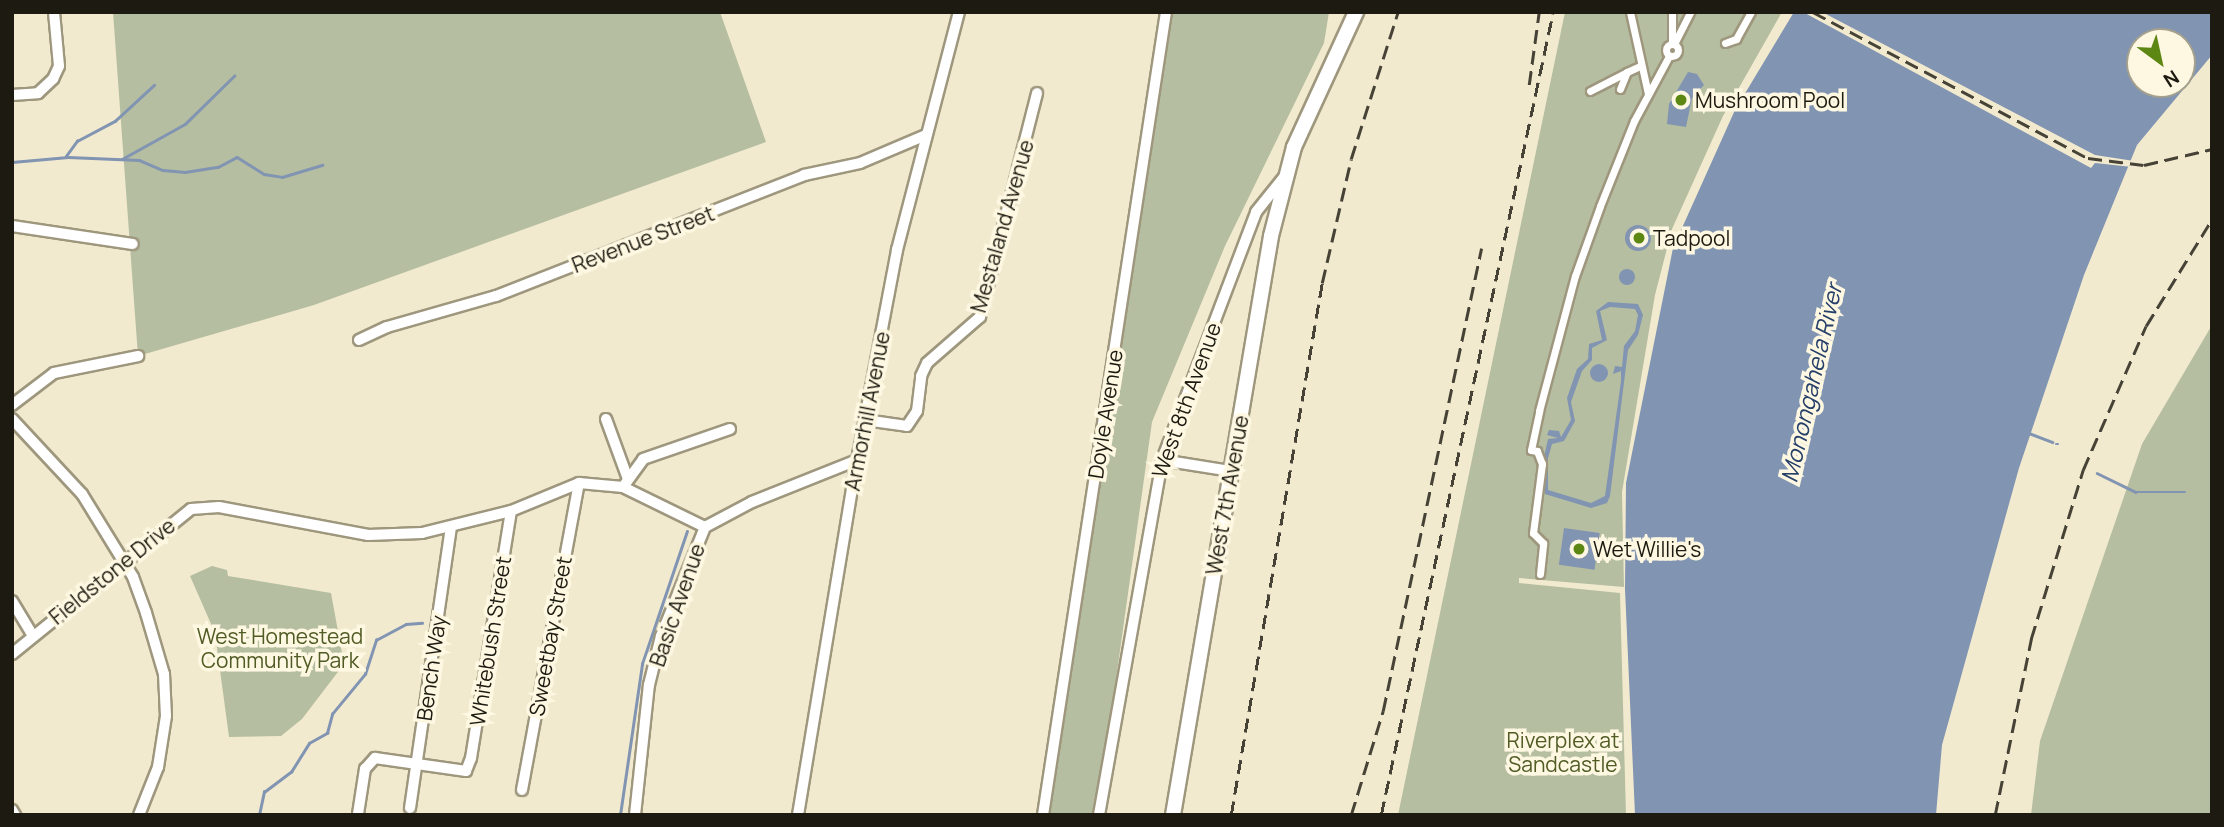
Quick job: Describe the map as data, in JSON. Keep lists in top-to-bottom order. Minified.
{"streets":{"main road":["West 8th Avenue","West 7th Avenue"],"street":["Mestaland Avenue","Revenue Street","Armorhill Avenue","Doyle Avenue","Fieldstone Drive","Basic Avenue","Sweetbay Street","Whitebush Street","Bench Way"]},"crossings":[["Mestaland Avenue","Armorhill Avenue"],["Revenue Street","Armorhill Avenue"],["West 8th Avenue","West 7th Avenue"],["Fieldstone Drive","Sweetbay Street"],["Fieldstone Drive","Whitebush Street"],["Fieldstone Drive","Bench Way"],["Whitebush Street","Bench Way"]],"water":["Monongahela River"],"parks":["West Homestead Community Park","Riverplex at Sandcastle"],"places":["Mushroom Pool","Tadpool","Wet Willie's"],"north":"bottom right"}
